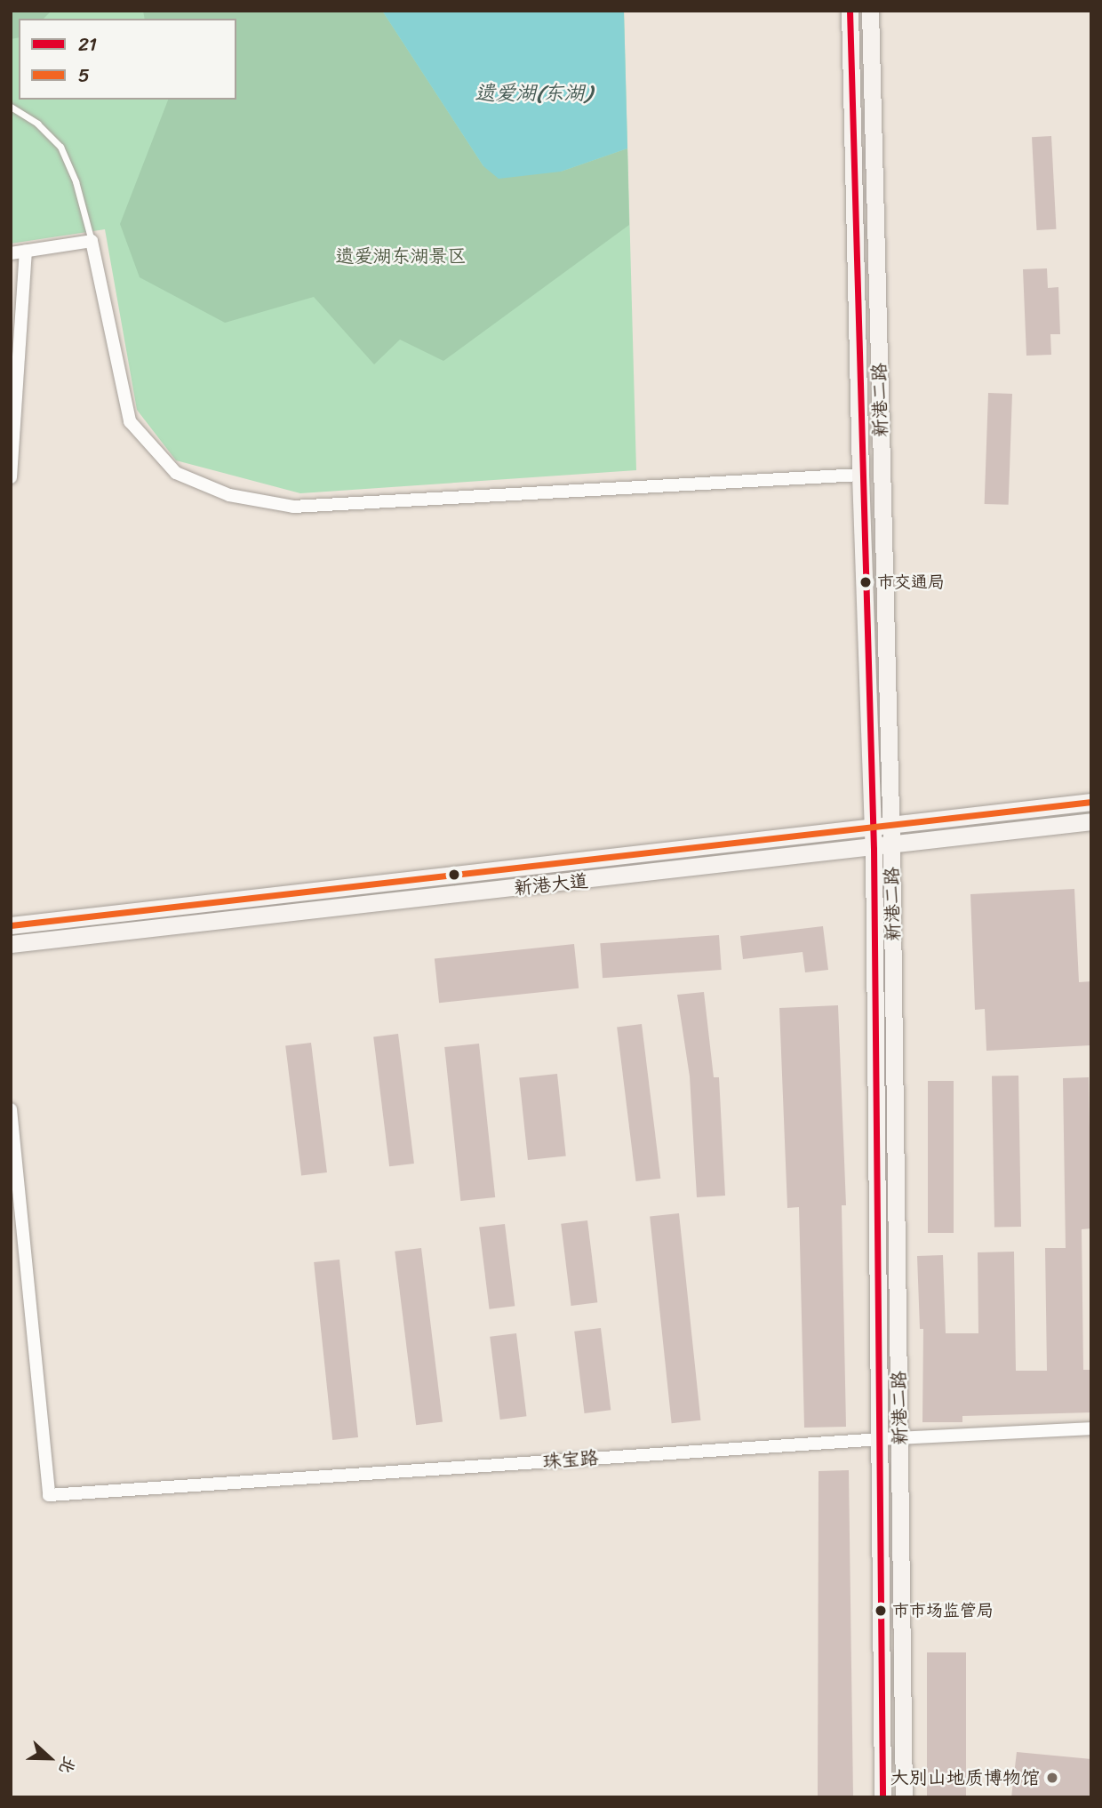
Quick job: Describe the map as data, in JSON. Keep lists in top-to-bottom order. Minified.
{"streets":{"main road":["新港二路","新港大道"],"street":["珠宝路"]},"crossings":[["新港二路","新港大道"],["新港二路","珠宝路"]],"water":["遗爱湖(东湖)"],"parks":["遗爱湖东湖景区"],"places":["市交通局","市市场监管局","大别山地质博物馆"],"lines":["transit line 21","transit line 5"],"legend":["21","5"],"north":"right"}
